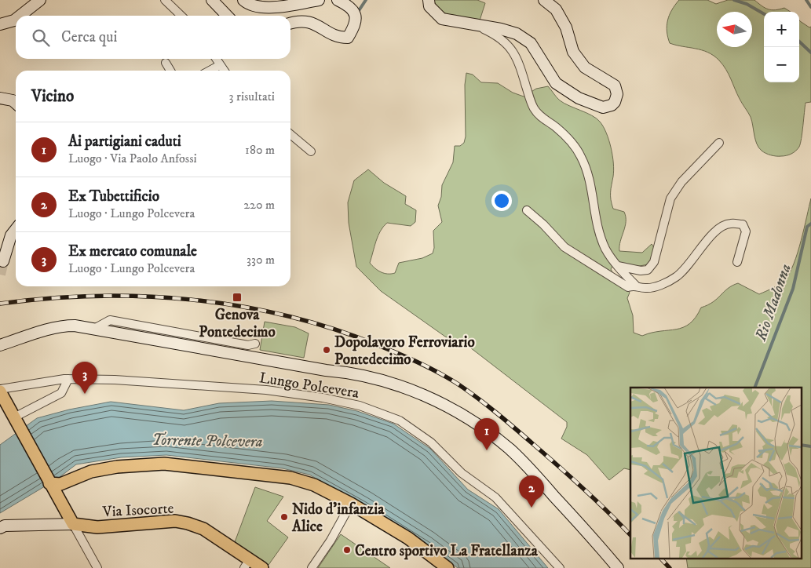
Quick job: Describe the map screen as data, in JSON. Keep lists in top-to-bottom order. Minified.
{"streets":{"main road":["Via Isocorte"],"street":["Lungo Polcevera"]},"water":["Rio Madonna","Torrente Polcevera"],"places":{"transit":["Genova Pontedecimo"],"other":["Dopolavoro Ferroviario Pontedecimo","Nido d'infanzia Alice","Centro sportivo La Fratellanza"]},"north":"left","page":{"map_buttons":["+","−"],"search":"Cerca qui","heading":["Vicino","3 risultati"],"list":[{"mark":"1","name":"Ai partigiani caduti","note":"Luogo · Via Paolo Anfossi","value":"180 m"},{"mark":"2","name":"Ex Tubettificio","note":"Luogo · Lungo Polcevera","value":"220 m"},{"mark":"3","name":"Ex mercato comunale","note":"Luogo · Lungo Polcevera","value":"330 m"}],"pins":["3","1","2"]}}
